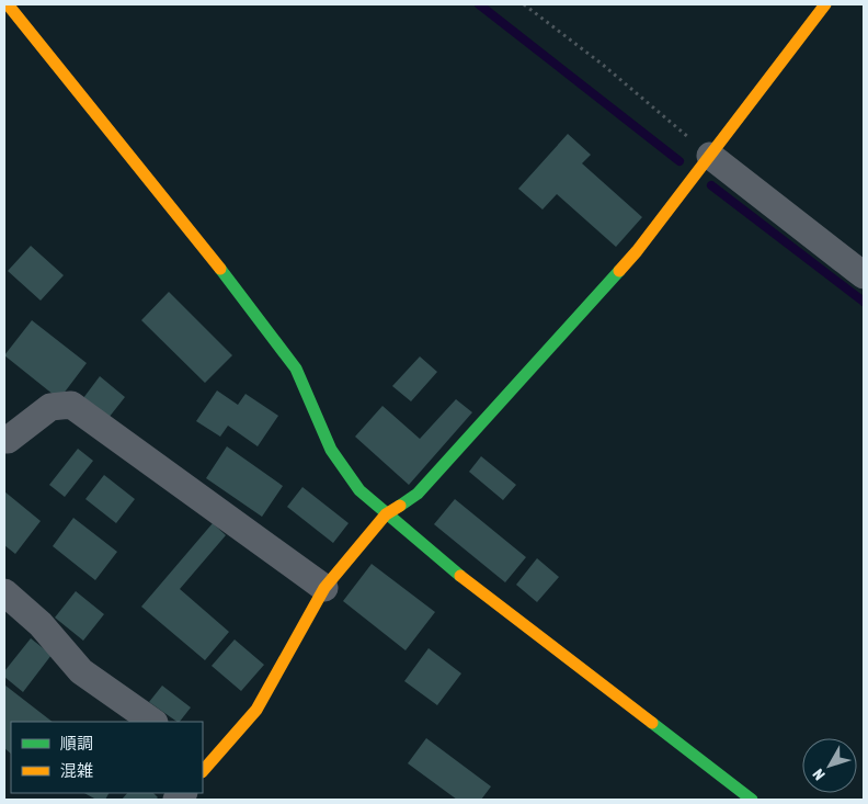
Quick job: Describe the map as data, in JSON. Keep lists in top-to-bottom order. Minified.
{"legend":["順調","混雑"],"north":"bottom left"}
